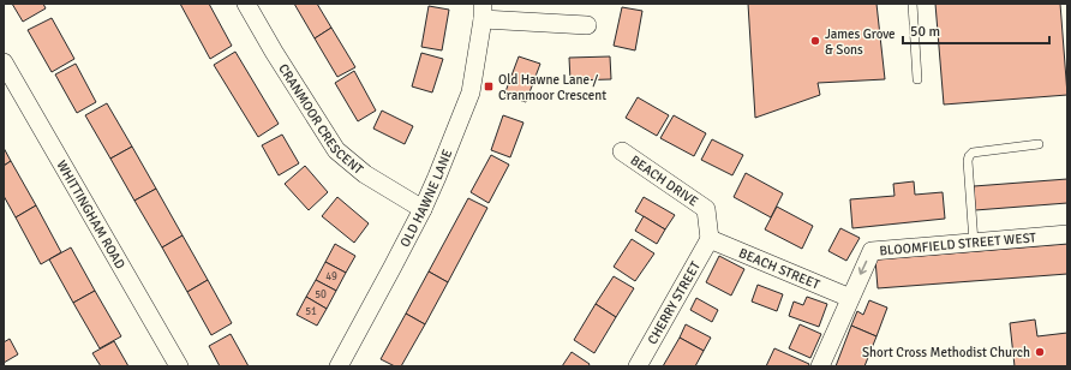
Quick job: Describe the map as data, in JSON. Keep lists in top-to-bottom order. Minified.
{"streets":{"street":["CRANMOOR CRESCENT","BEACH DRIVE","OLD HAWNE LANE","WHITTINGHAM ROAD","BLOOMFIELD STREET WEST","BEACH STREET","CHERRY STREET"]},"crossings":[["CRANMOOR CRESCENT","OLD HAWNE LANE"],["BEACH DRIVE","BEACH STREET"],["BEACH DRIVE","CHERRY STREET"],["BLOOMFIELD STREET WEST","BEACH STREET"],["BEACH STREET","CHERRY STREET"]],"one_way":["BLOOMFIELD STREET WEST"],"places":{"other":["James Grove & Sons","Short Cross Methodist Church"],"transit":["Old Hawne Lane / Cranmoor Crescent"]},"house_numbers":["49","50","51"],"scale_bar":"50 m"}
